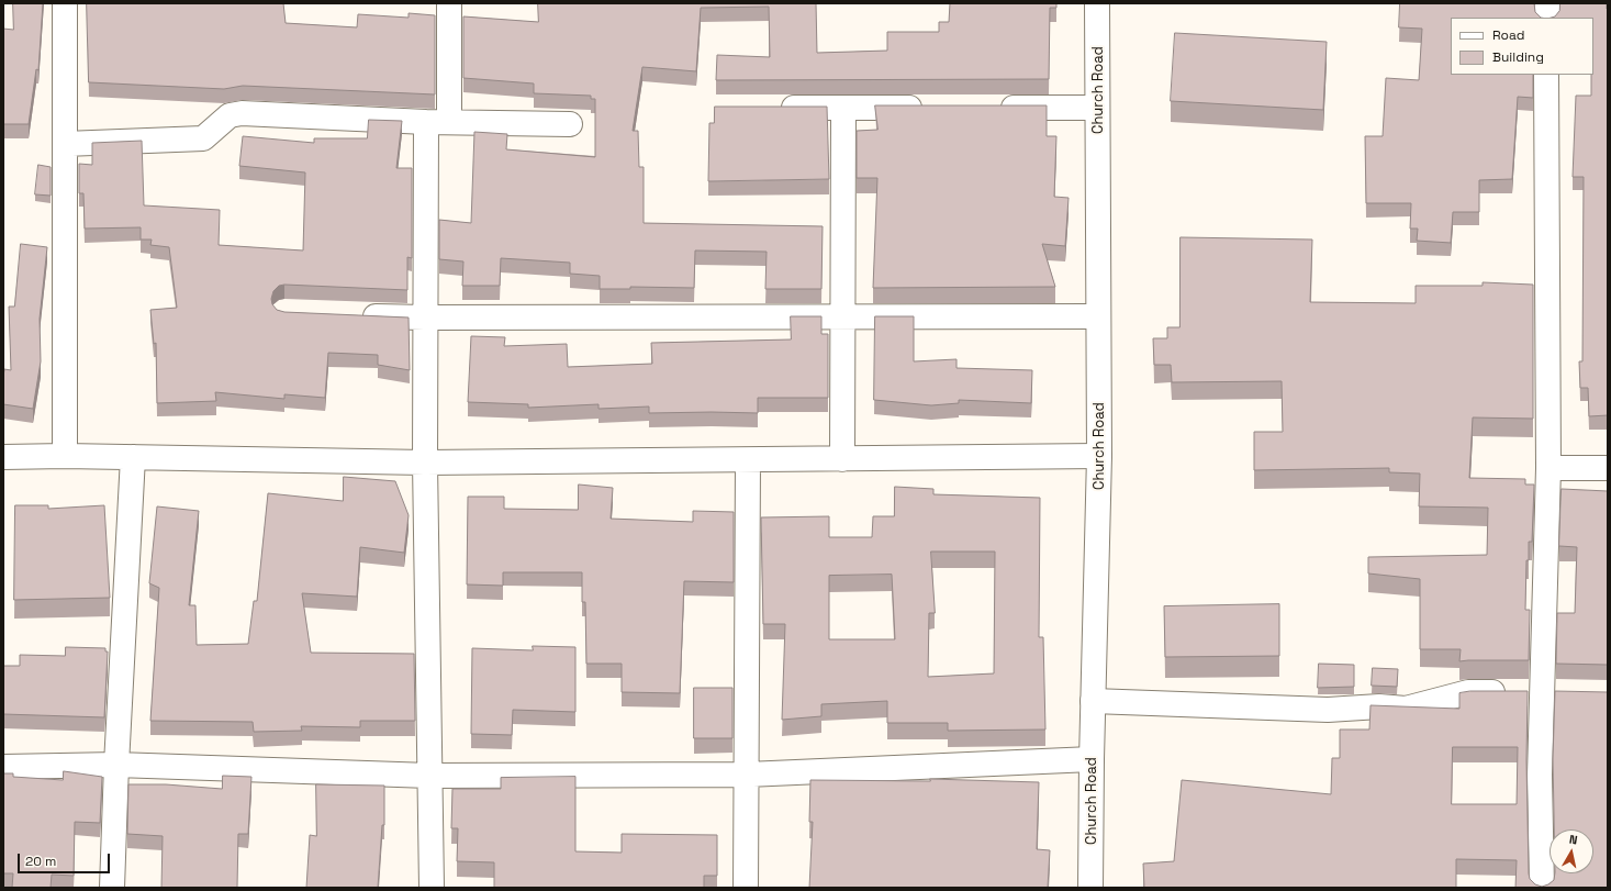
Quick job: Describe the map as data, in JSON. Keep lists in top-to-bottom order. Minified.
{"streets":{"street":["Church Road"]},"legend":["Road","Building"],"scale_bar":"20 m","north":"top"}
